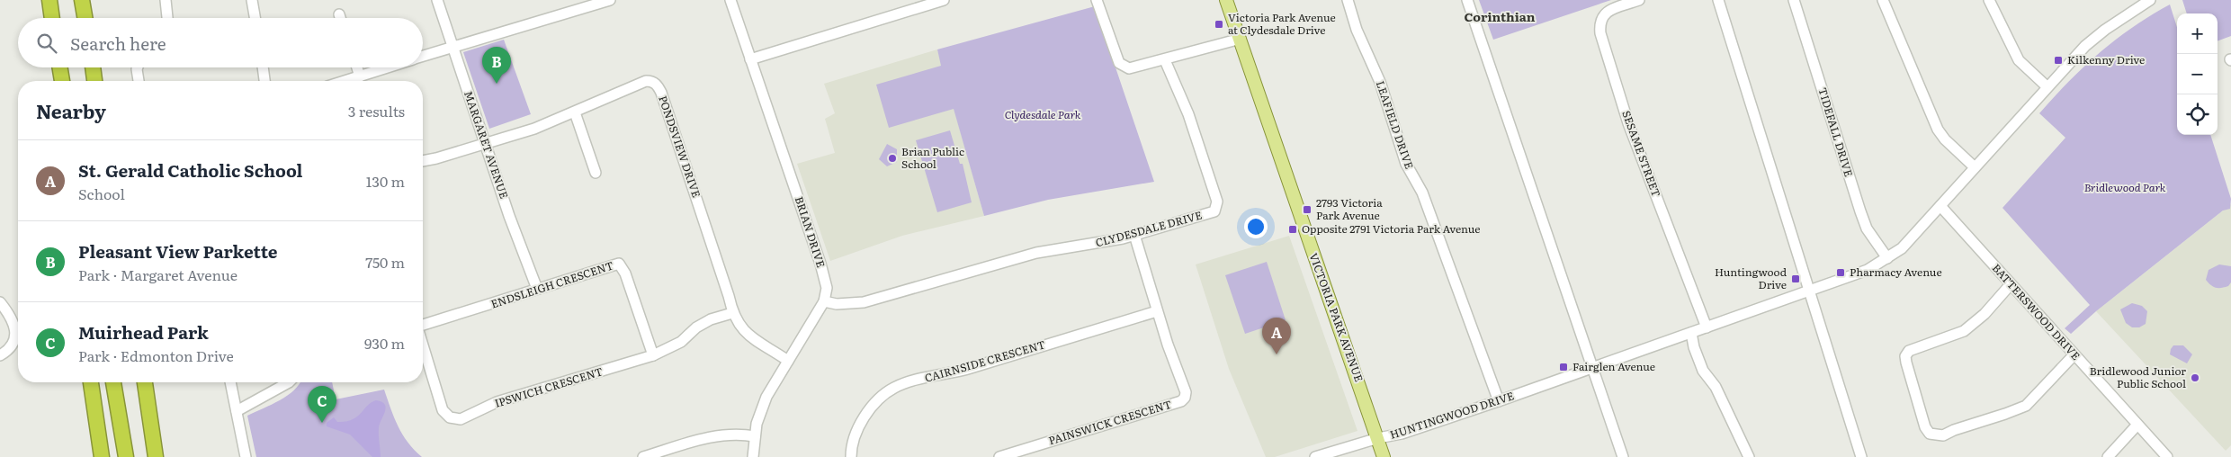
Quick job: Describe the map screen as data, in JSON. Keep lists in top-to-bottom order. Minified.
{"streets":{"main road":["VICTORIA PARK AVENUE"],"street":["LEAFIELD DRIVE","TIDEFALL DRIVE","MARGARET AVENUE","PONDSVIEW DRIVE","SESAME STREET","CLYDESDALE DRIVE","BRIAN DRIVE","ENDSLEIGH CRESCENT","BATTERSWOOD DRIVE","CAIRNSIDE CRESCENT","IPSWICH CRESCENT","HUNTINGWOOD DRIVE","PAINSWICK CRESCENT"]},"crossings":[["LEAFIELD DRIVE","HUNTINGWOOD DRIVE"],["TIDEFALL DRIVE","HUNTINGWOOD DRIVE"],["MARGARET AVENUE","PONDSVIEW DRIVE"],["MARGARET AVENUE","ENDSLEIGH CRESCENT"],["PONDSVIEW DRIVE","BRIAN DRIVE"],["PONDSVIEW DRIVE","IPSWICH CRESCENT"],["SESAME STREET","HUNTINGWOOD DRIVE"],["CLYDESDALE DRIVE","BRIAN DRIVE"],["CLYDESDALE DRIVE","PAINSWICK CRESCENT"],["ENDSLEIGH CRESCENT","IPSWICH CRESCENT"],["BATTERSWOOD DRIVE","HUNTINGWOOD DRIVE"],["VICTORIA PARK AVENUE","HUNTINGWOOD DRIVE"],["CAIRNSIDE CRESCENT","PAINSWICK CRESCENT"]],"districts":["Corinthian"],"parks":["Clydesdale Park","Bridlewood Park"],"places":{"transit":["Victoria Park Avenue at Clydesdale Drive","Kilkenny Drive","2793 Victoria Park Avenue","Opposite 2791 Victoria Park Avenue","Pharmacy Avenue","Huntingwood Drive","Fairglen Avenue"],"other":["Brian Public School","Bridlewood Junior Public School"]},"page":{"map_buttons":["+","−"],"search":"Search here","pins":["B","A","C"],"heading":["Nearby","3 results"],"list":[{"mark":"A","name":"St. Gerald Catholic School","note":"School","value":"130 m"},{"mark":"B","name":"Pleasant View Parkette","note":"Park · Margaret Avenue","value":"750 m"},{"mark":"C","name":"Muirhead Park","note":"Park · Edmonton Drive","value":"930 m"}]}}
